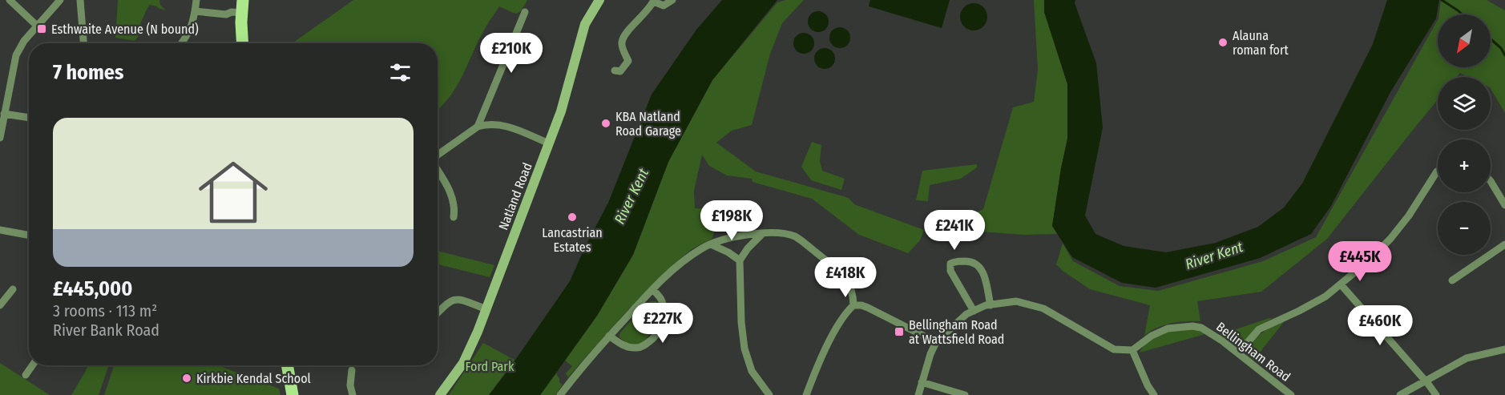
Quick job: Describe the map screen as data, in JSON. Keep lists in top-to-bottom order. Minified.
{"streets":{"street":["Natland Road","Bellingham Road"]},"water":["River Kent"],"parks":["Ford Park"],"places":{"transit":["Esthwaite Avenue (N bound)","Bellingham Road at Wattsfield Road"],"other":["Alauna roman fort","KBA Natland Road Garage","Lancastrian Estates","Kirkbie Kendal School"]},"north":"bottom left","page":{"map_buttons":["+","−"],"price":["£210K","£198K","£241K","£445K","£418K","£227K","£460K"],"heading":"7 homes","list":[{"name":"£445,000","note":"3 rooms · 113 m² · River Bank Road"}]}}
